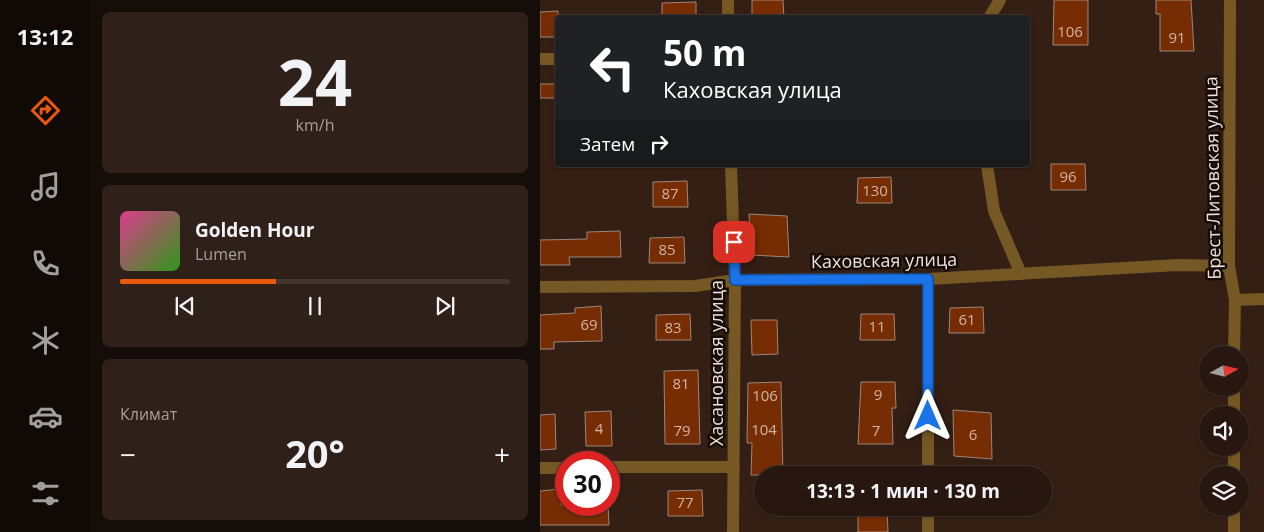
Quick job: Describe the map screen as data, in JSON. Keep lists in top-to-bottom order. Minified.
{"streets":{"street":["Брест-Литовская улица","Каховская улица","Хасановская улица"]},"crossings":[["Брест-Литовская улица","Каховская улица"],["Каховская улица","Хасановская улица"]],"house_numbers":["106","91","96","130","87","85","61","69","11","83","81","9","106","4","104","79","7","6","77"],"north":"right","page":{"tabs":"13:12","tile":[["24","km/h"],"Климат"],"turn":["50 m","Каховская улица"],"then":"Затем","song":["Golden Hour","Lumen"],"heat":["−","20°","+"],"limit":"30","trip":"13:13 · 1 мин · 130 m"}}
